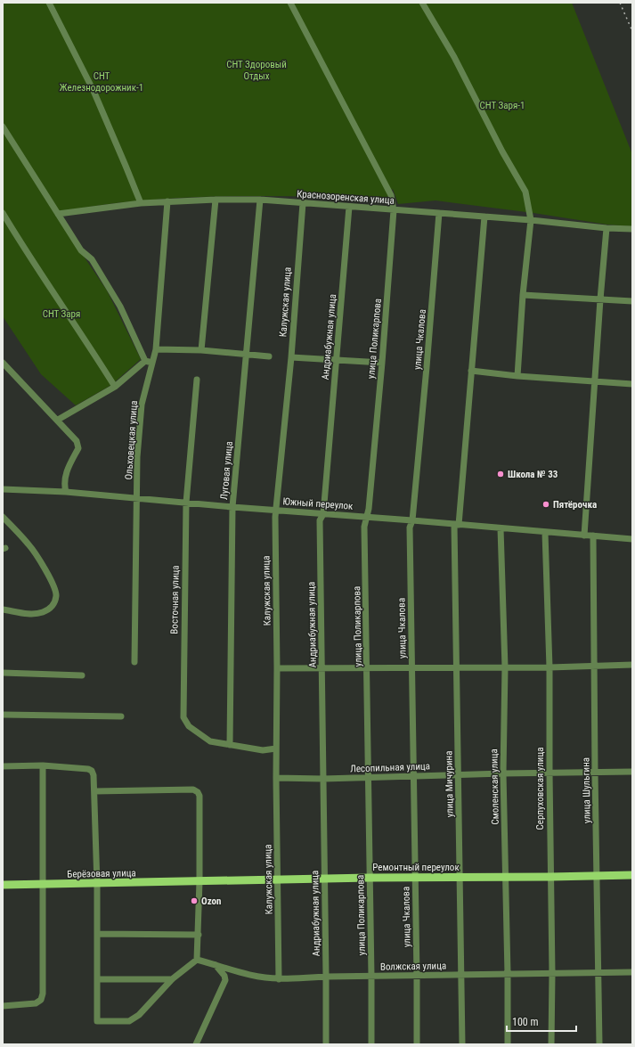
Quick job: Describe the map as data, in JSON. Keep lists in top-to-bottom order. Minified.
{"streets":{"main road":["Ремонтный переулок","Берёзовая улица"],"street":["Краснозоренская улица","Калужская улица","Андриабужная улица","улица Поликарпова","улица Чкалова","Ольховецкая улица","Луговая улица","Южный переулок","Восточная улица","Лесопильная улица","улица Мичурина","Смоленская улица","Серпуховская улица","улица Шульгина","Волжская улица"]},"crossings":[["Краснозоренская улица","Калужская улица"],["Краснозоренская улица","Андриабужная улица"],["Краснозоренская улица","улица Поликарпова"],["Краснозоренская улица","улица Чкалова"],["Краснозоренская улица","Ольховецкая улица"],["Краснозоренская улица","Луговая улица"],["Краснозоренская улица","улица Мичурина"],["Калужская улица","Южный переулок"],["Калужская улица","Восточная улица"],["Калужская улица","Лесопильная улица"],["Калужская улица","Ремонтный переулок"],["Калужская улица","Волжская улица"],["Андриабужная улица","Южный переулок"],["Андриабужная улица","Лесопильная улица"],["Андриабужная улица","Ремонтный переулок"],["Андриабужная улица","Волжская улица"],["улица Поликарпова","Южный переулок"],["улица Поликарпова","Лесопильная улица"],["улица Поликарпова","Ремонтный переулок"],["улица Поликарпова","Волжская улица"],["улица Чкалова","Южный переулок"],["улица Чкалова","Лесопильная улица"],["улица Чкалова","Ремонтный переулок"],["улица Чкалова","Волжская улица"],["Ольховецкая улица","Южный переулок"],["Луговая улица","Южный переулок"],["Луговая улица","Восточная улица"],["Южный переулок","Восточная улица"],["Южный переулок","улица Мичурина"],["Южный переулок","Смоленская улица"],["Южный переулок","Серпуховская улица"],["Южный переулок","улица Шульгина"],["Лесопильная улица","улица Мичурина"],["Лесопильная улица","Смоленская улица"],["Лесопильная улица","Серпуховская улица"],["Лесопильная улица","улица Шульгина"],["улица Мичурина","Ремонтный переулок"],["улица Мичурина","Волжская улица"],["Смоленская улица","Ремонтный переулок"],["Смоленская улица","Волжская улица"],["Серпуховская улица","Ремонтный переулок"],["Серпуховская улица","Волжская улица"],["улица Шульгина","Ремонтный переулок"],["улица Шульгина","Волжская улица"],["Ремонтный переулок","Берёзовая улица"]],"parks":["СНТ Здоровый Отдых","СНТ Железнодорожник-1","СНТ Заря-1","СНТ Заря"],"places":["Школа № 33","Пятёрочка","Ozon"],"scale_bar":"100 m"}
